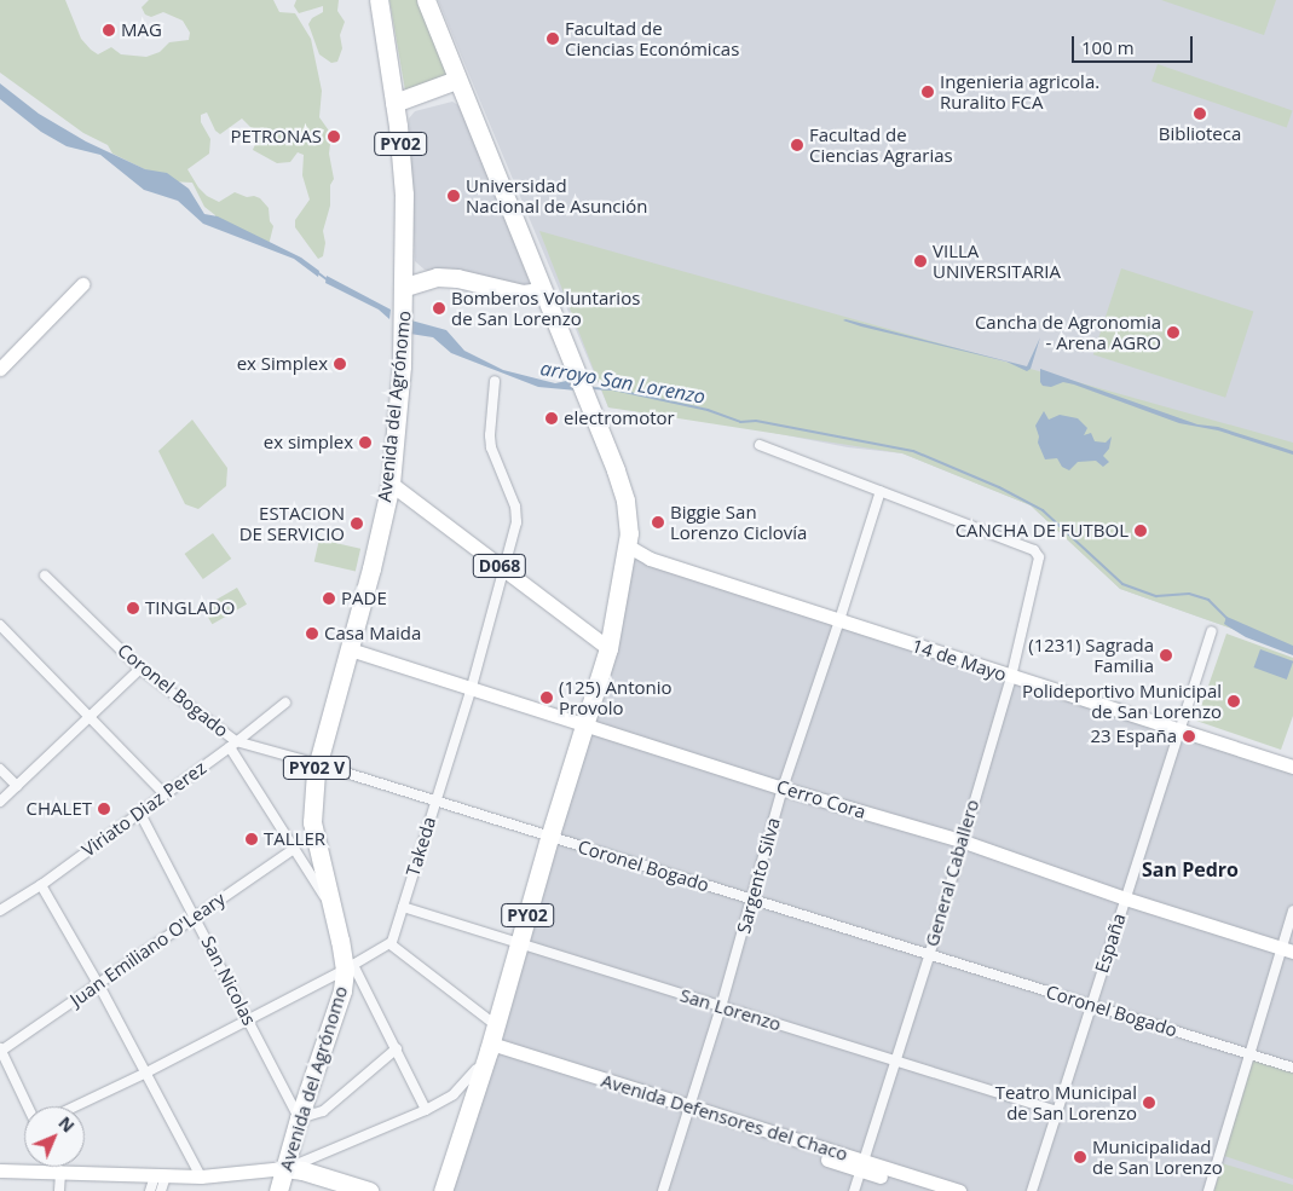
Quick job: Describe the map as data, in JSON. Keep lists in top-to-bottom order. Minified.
{"streets":{"highway":["PY02","Avenida del Agrónomo","PY02 V"],"main road":["D068"],"street":["14 de Mayo","Coronel Bogado","Cerro Cora","Viriato Diaz Perez","Takeda","General Caballero","Sargento Silva","España","Juan Emiliano O'Leary","San Nicolas","San Lorenzo","Avenida Defensores del Chaco"]},"crossings":[["PY02","Avenida del Agrónomo"],["PY02","D068"],["PY02","14 de Mayo"],["PY02","Coronel Bogado"],["PY02","Cerro Cora"],["PY02","San Lorenzo"],["PY02","Avenida Defensores del Chaco"],["Avenida del Agrónomo","D068"],["Avenida del Agrónomo","Coronel Bogado"],["Avenida del Agrónomo","Cerro Cora"],["Avenida del Agrónomo","San Nicolas"],["D068","Takeda"],["14 de Mayo","General Caballero"],["14 de Mayo","Sargento Silva"],["14 de Mayo","España"],["Coronel Bogado","Viriato Diaz Perez"],["Coronel Bogado","Takeda"],["Coronel Bogado","General Caballero"],["Coronel Bogado","Sargento Silva"],["Coronel Bogado","España"],["Cerro Cora","Takeda"],["Cerro Cora","General Caballero"],["Cerro Cora","Sargento Silva"],["Cerro Cora","España"],["Viriato Diaz Perez","San Nicolas"],["Takeda","San Lorenzo"],["General Caballero","Sargento Silva"],["General Caballero","San Lorenzo"],["General Caballero","Avenida Defensores del Chaco"],["Sargento Silva","San Lorenzo"],["Sargento Silva","Avenida Defensores del Chaco"],["España","San Lorenzo"],["Juan Emiliano O'Leary","San Nicolas"]],"districts":["San Pedro"],"water":["arroyo San Lorenzo"],"places":["MAG","Facultad de Ciencias Económicas","Ingenieria agricola. Ruralito FCA","Biblioteca","PETRONAS","Facultad de Ciencias Agrarias","Universidad Nacional de Asunción","VILLA UNIVERSITARIA","Bomberos Voluntarios de San Lorenzo","Cancha de Agronomia - Arena AGRO","ex Simplex","electromotor","ex simplex","Biggie San Lorenzo Ciclovía","ESTACION DE SERVICIO","CANCHA DE FUTBOL","PADE","TINGLADO","Casa Maida","(1231) Sagrada Familia","(125) Antonio Provolo","Polideportivo Municipal de San Lorenzo","23 España","CHALET","TALLER","Teatro Municipal de San Lorenzo","Municipalidad de San Lorenzo"],"scale_bar":"100 m","north":"top right"}
